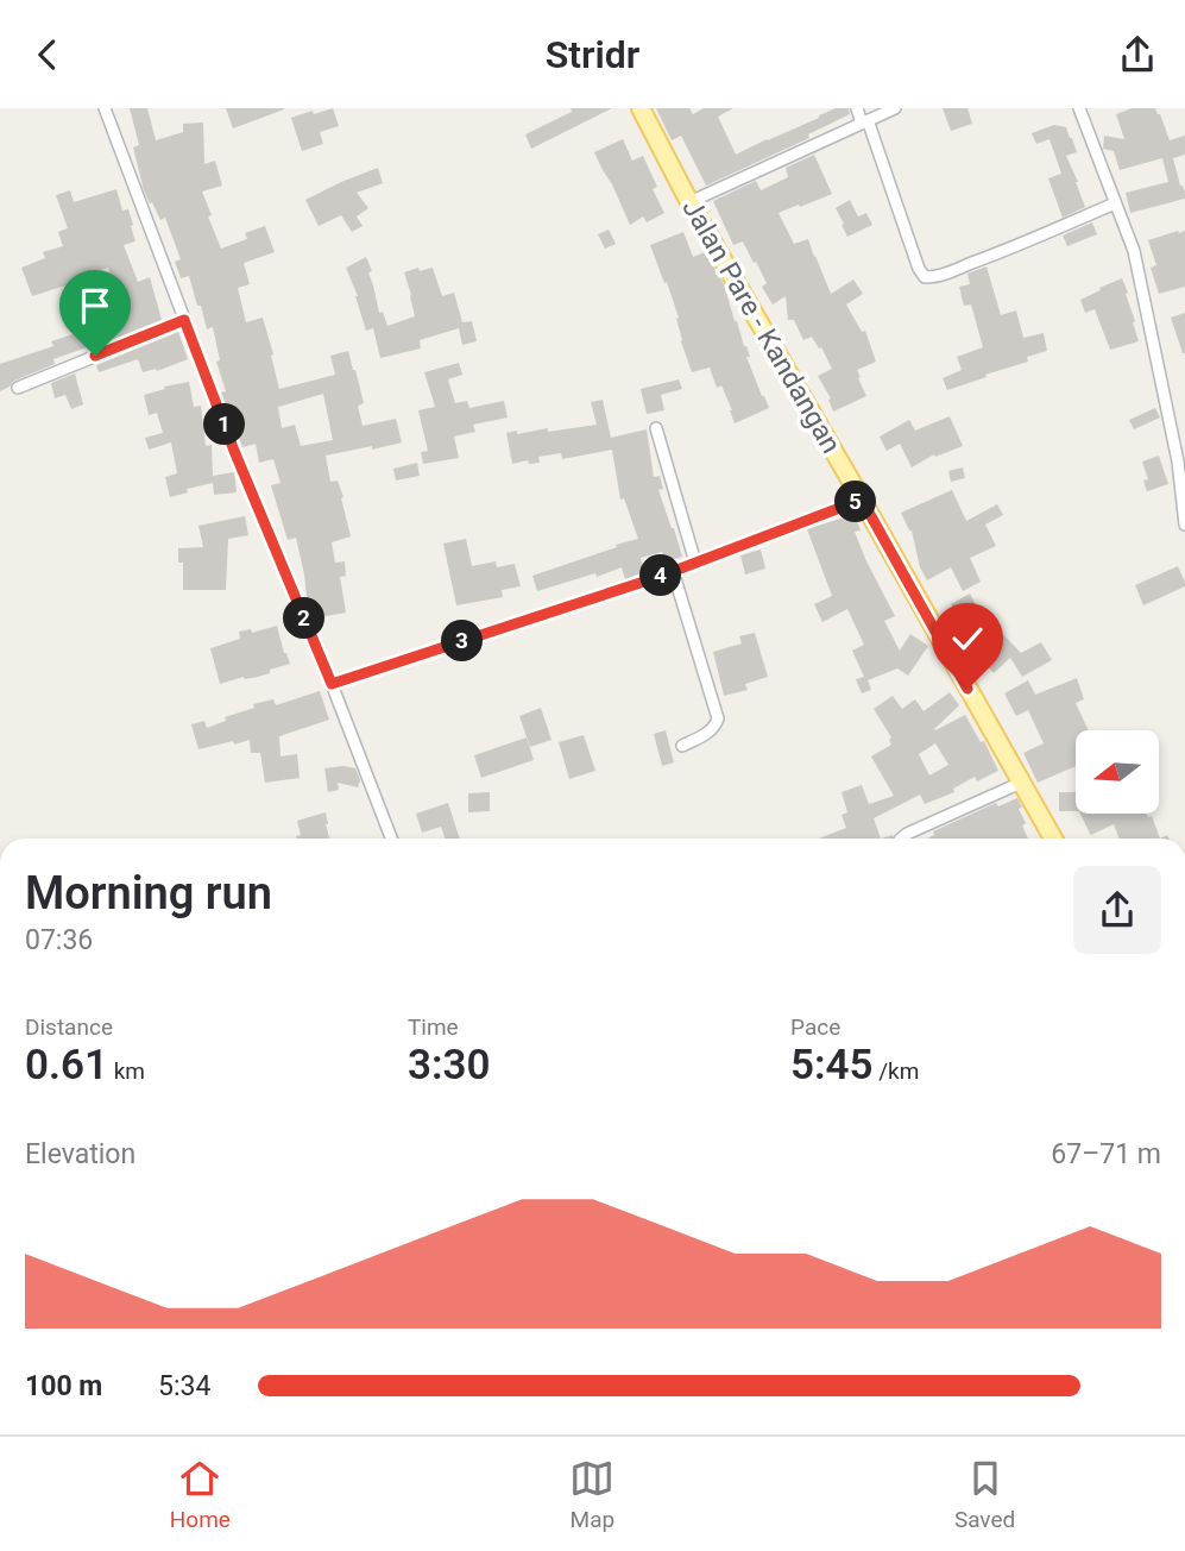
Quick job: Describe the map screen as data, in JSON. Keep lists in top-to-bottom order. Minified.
{"streets":{"main road":["Jalan Pare - Kandangan"]},"north":"left","page":{"header":"Stridr","pins":["1","5","4","2","3"],"heading":["Morning run","07:36"],"stats":[["Distance","0.61 km"],["Time","3:30"],["Pace","5:45 /km"]],"chart":["Elevation","67–71 m"],"list":[{"name":"100 m","note":"5:34"}],"tabs":["Home","Map","Saved"]}}
